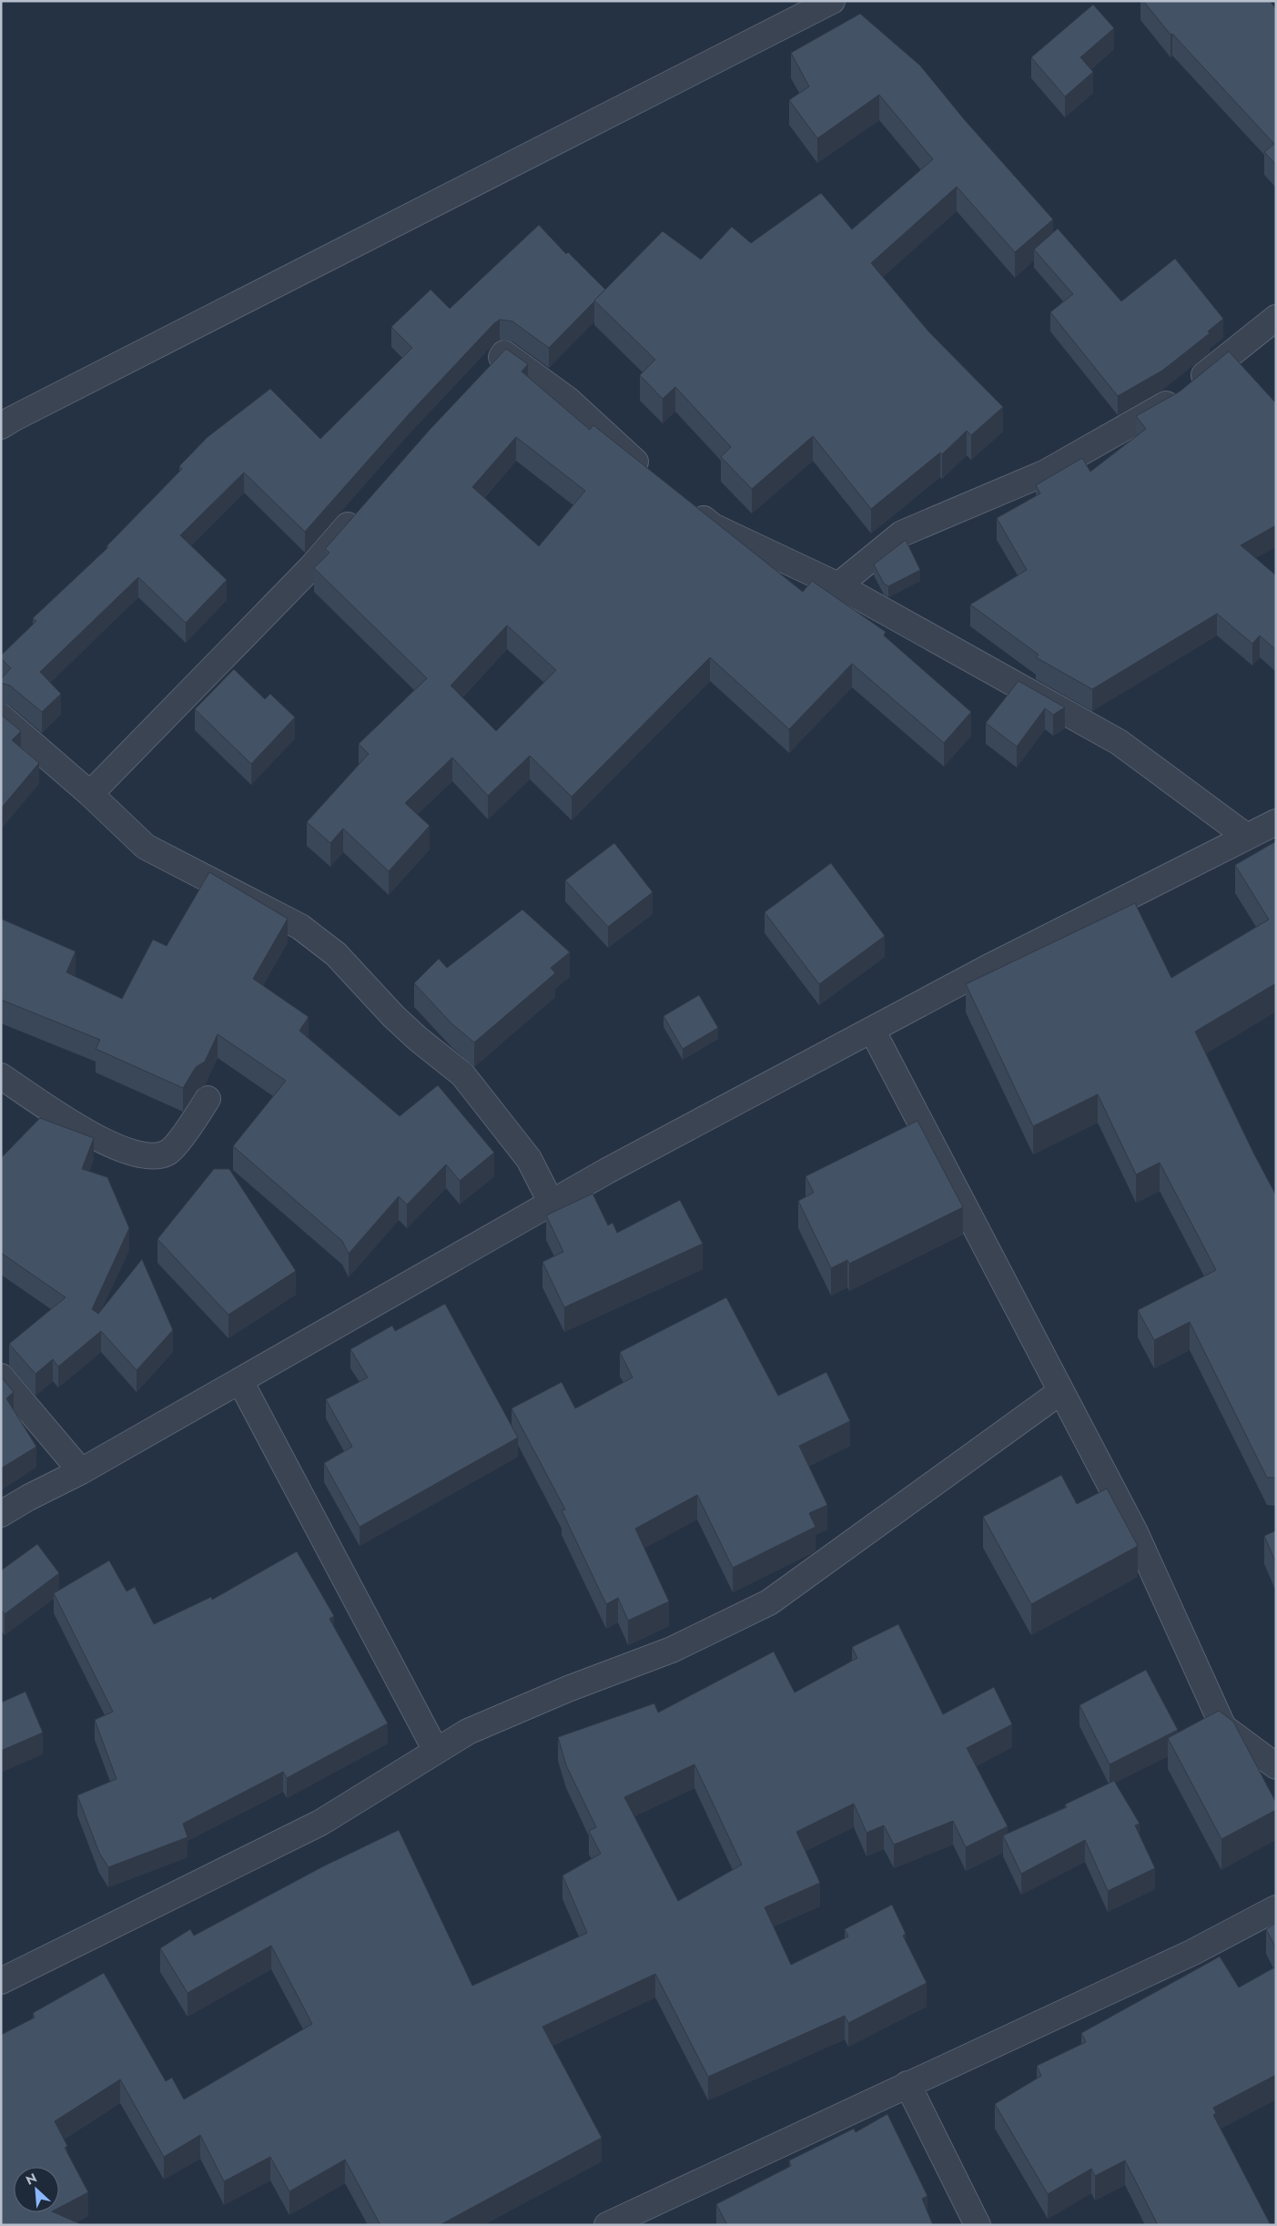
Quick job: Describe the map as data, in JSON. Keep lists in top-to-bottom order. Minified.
{"north":"top left"}
